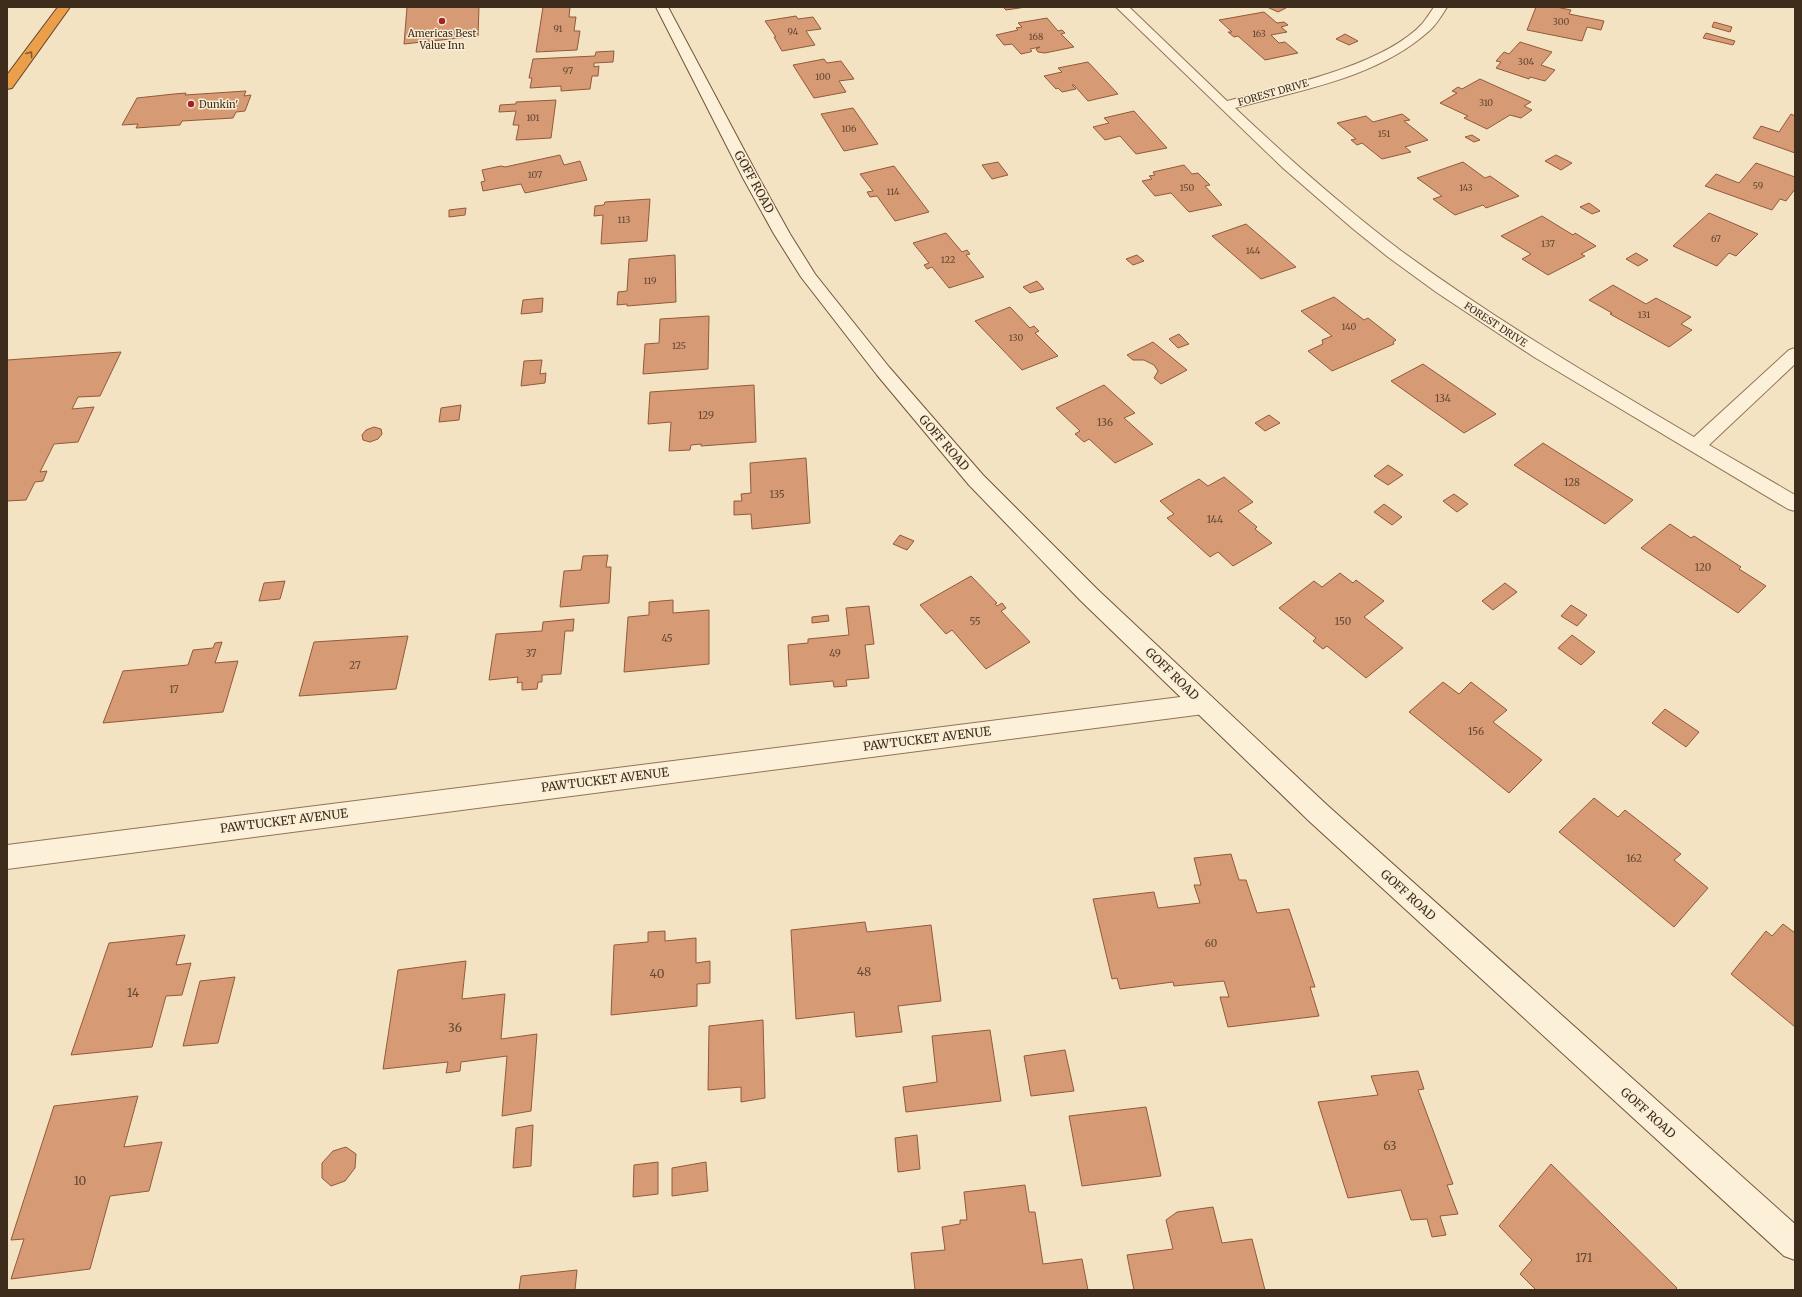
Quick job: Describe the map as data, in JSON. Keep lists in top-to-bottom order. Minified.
{"streets":{"street":["FOREST DRIVE","GOFF ROAD","PAWTUCKET AVENUE"]},"crossings":[["GOFF ROAD","PAWTUCKET AVENUE"]],"places":["Americas Best Value Inn","Dunkin'"],"house_numbers":["300","91","94","163","168","304","97","100","310","101","106","151","107","59","150","143","114","113","67","137","144","122","119","131","140","130","125","134","129","136","128","135","144","120","55","150","45","37","49","27","17","156","162","60","48","40","14","36","63","10","171"]}
